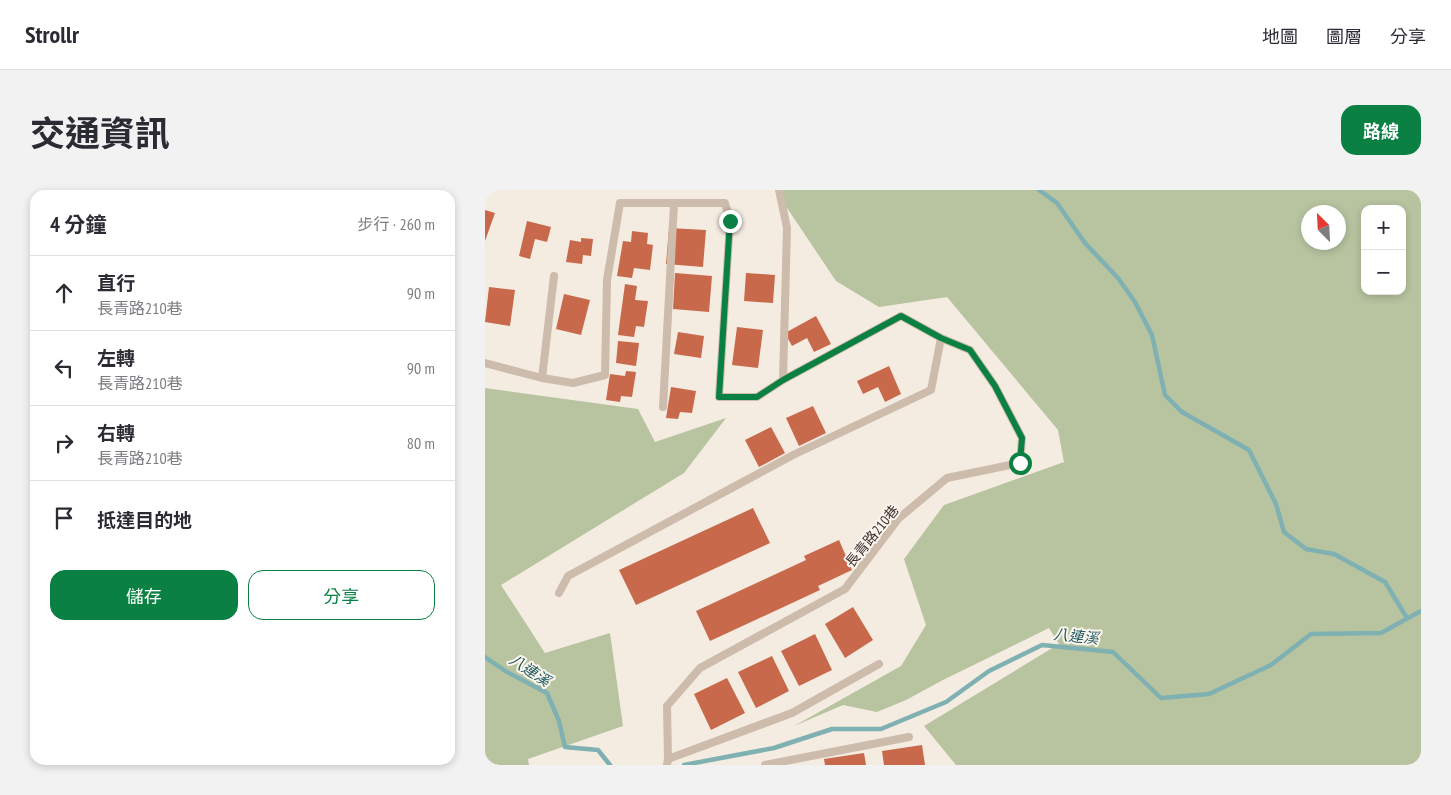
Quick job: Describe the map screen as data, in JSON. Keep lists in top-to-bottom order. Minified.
{"streets":{"lane":["長青路210巷"]},"water":["八連溪"],"north":"top left","page":{"header":"Strollr","nav":["地圖","圖層","分享"],"title":"交通資訊","buttons":["路線",["儲存","分享"]],"heading":["4 分鐘","步行 · 260 m"],"map_buttons":["+","−"],"list":[["直行","長青路210巷","90 m"],["左轉","長青路210巷","90 m"],["右轉","長青路210巷","80 m"],"抵達目的地"]}}
